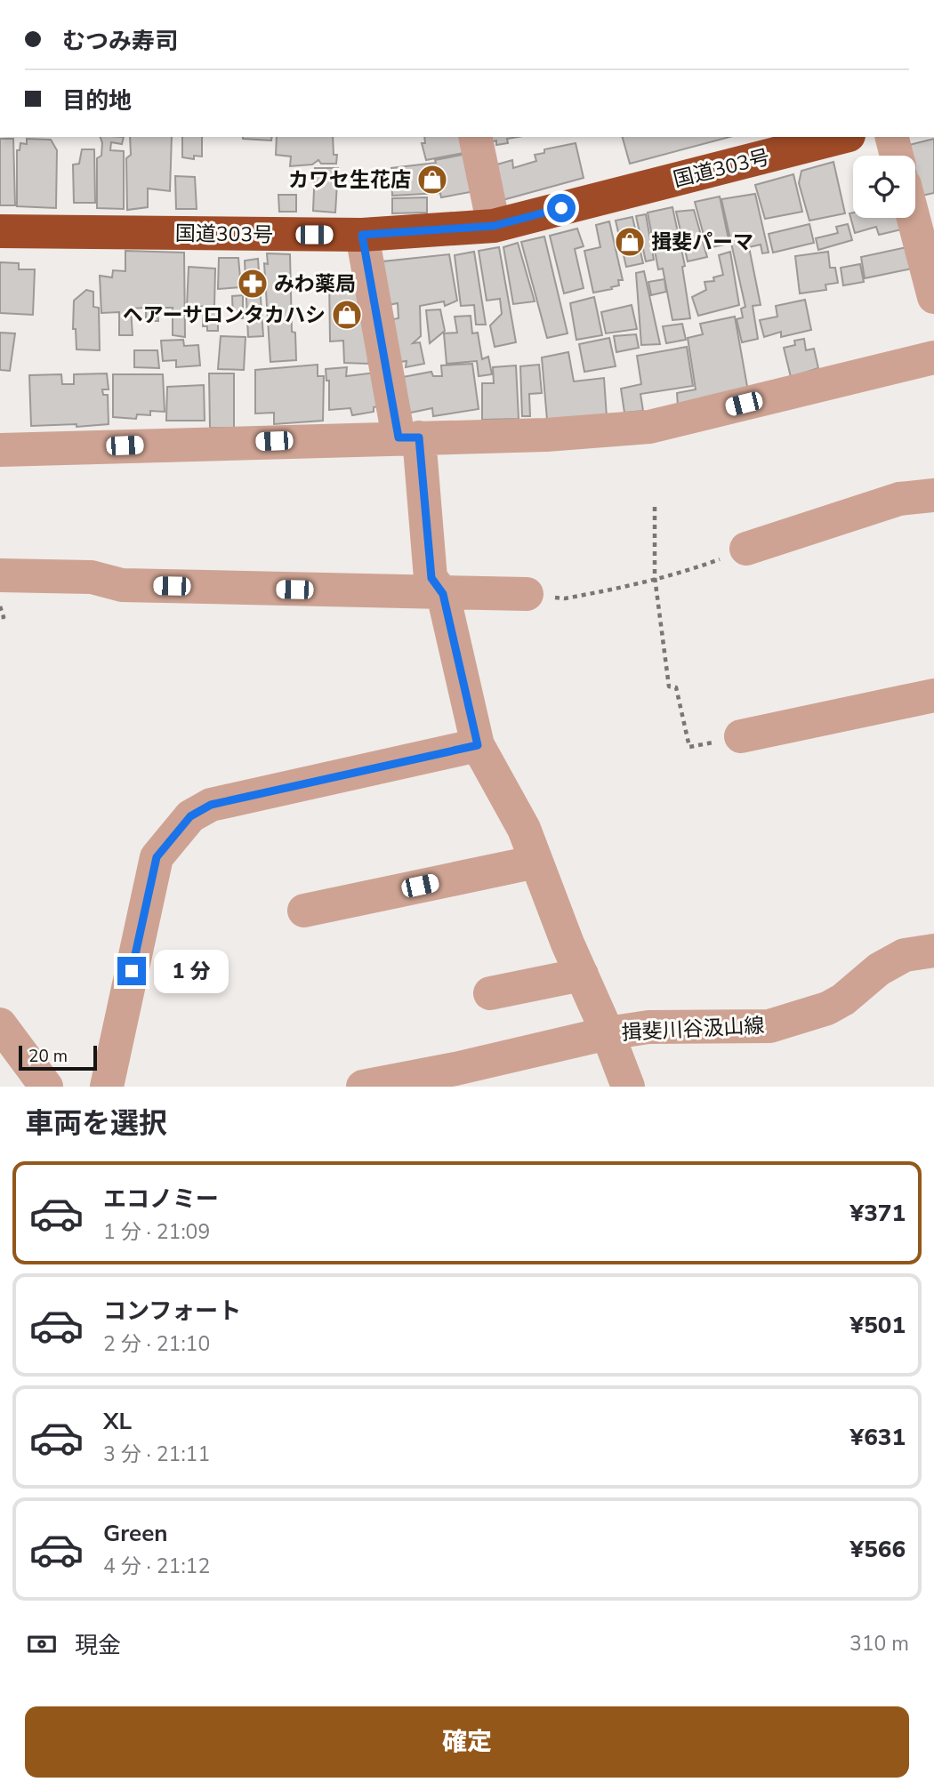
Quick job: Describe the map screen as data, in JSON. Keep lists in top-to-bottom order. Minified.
{"streets":{"highway":["国道303号"],"street":["揖斐川谷汲山線"]},"places":{"shop":["カワセ生花店","揖斐パーマ","ヘアーサロンタカハシ"],"pharmacy":["みわ薬局"]},"scale_bar":"20 m","page":{"banner":["むつみ寿司","目的地"],"bubble":"1 分","scale":"20 m","heading":"車両を選択","list":[{"name":"エコノミー","note":"1 分 · 21:09","value":"¥371"},{"name":"コンフォート","note":"2 分 · 21:10","value":"¥501"},{"name":"XL","note":"3 分 · 21:11","value":"¥631"},{"name":"Green","note":"4 分 · 21:12","value":"¥566"}],"pay":["現金","310 m"],"buttons":"確定"}}
